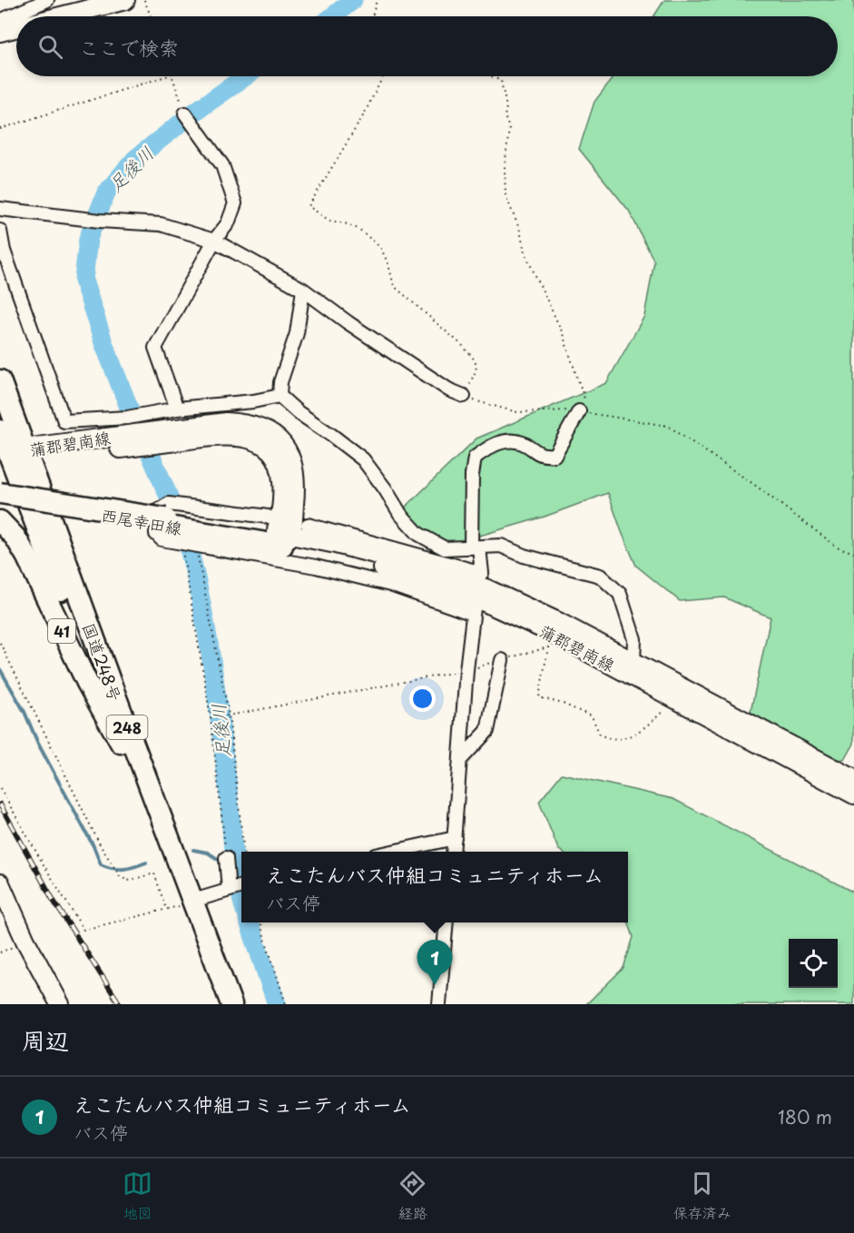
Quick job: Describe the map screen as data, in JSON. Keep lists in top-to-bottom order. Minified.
{"streets":{"main road":["蒲郡碧南線","西尾幸田線","41","国道248号","248"]},"crossings":[["蒲郡碧南線","西尾幸田線"],["蒲郡碧南線","国道248号"],["41","国道248号"]],"water":["足後川"],"page":{"search":"ここで検索","popup":["えこたんバス仲組コミュニティホーム","バス停"],"pins":"1","heading":"周辺","list":[{"mark":"1","name":"えこたんバス仲組コミュニティホーム","note":"バス停","value":"180 m"}],"nav":["地図","経路","保存済み"]}}
